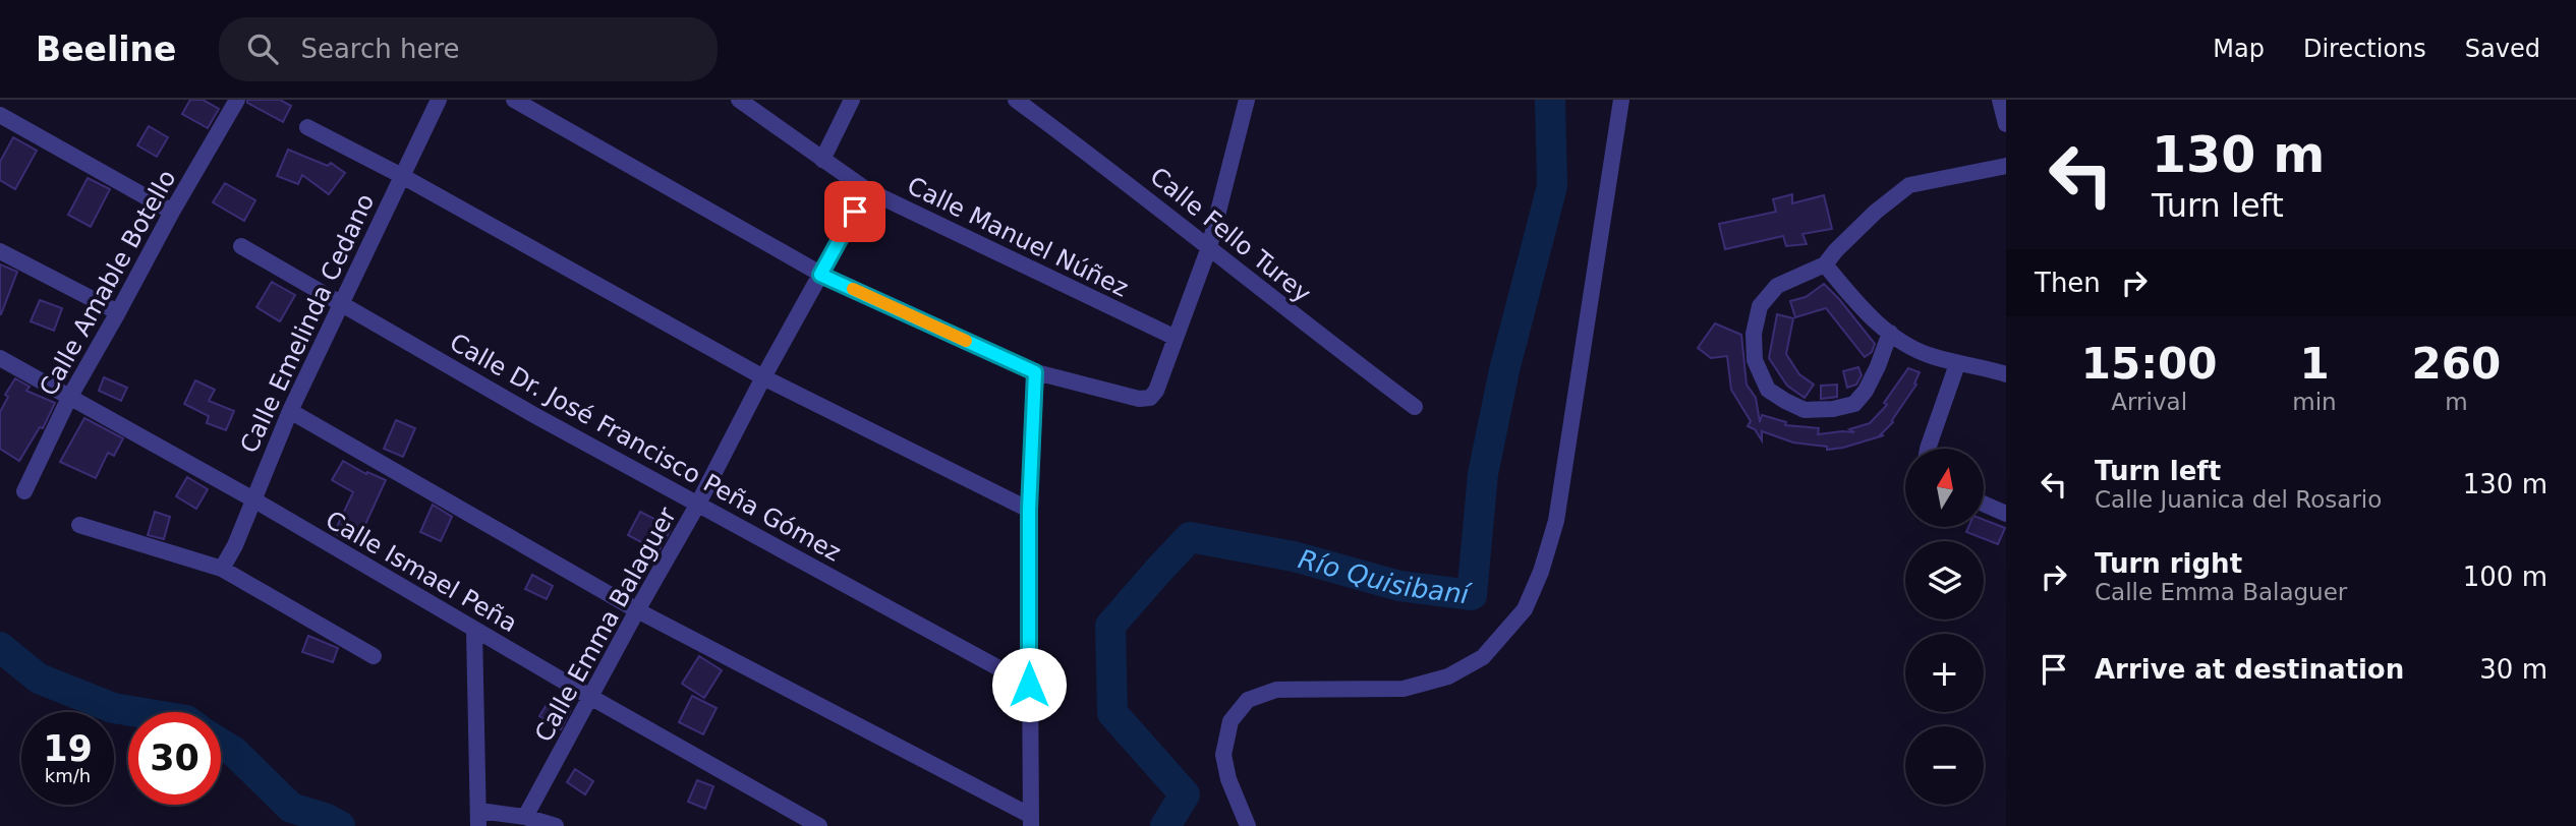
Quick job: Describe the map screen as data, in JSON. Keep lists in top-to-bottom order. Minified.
{"streets":{"street":["Calle Fello Turey","Calle Manuel Núñez","Calle Amable Botello","Calle Emelinda Cedano","Calle Dr. José Francisco Peña Gómez","Calle Ismael Peña","Calle Emma Balaguer"]},"crossings":[["Calle Manuel Núñez","Calle Emma Balaguer"],["Calle Amable Botello","Calle Ismael Peña"],["Calle Emelinda Cedano","Calle Dr. José Francisco Peña Gómez"],["Calle Emelinda Cedano","Calle Ismael Peña"],["Calle Dr. José Francisco Peña Gómez","Calle Emma Balaguer"],["Calle Ismael Peña","Calle Emma Balaguer"]],"water":["Río Quisibaní"],"north":"top","page":{"header":"Beeline","search":"Search here","nav":["Map","Directions","Saved"],"turn":["130 m","Turn left"],"then":"Then","eta":["15:00","Arrival","1","min","260","m"],"list":[{"name":"Turn left","note":"Calle Juanica del Rosario","value":"130 m"},{"name":"Turn right","note":"Calle Emma Balaguer","value":"100 m"},{"name":"Arrive at destination","value":"30 m"}],"map_buttons":["+","−"],"speed":"19 km/h","limit":"30"}}
